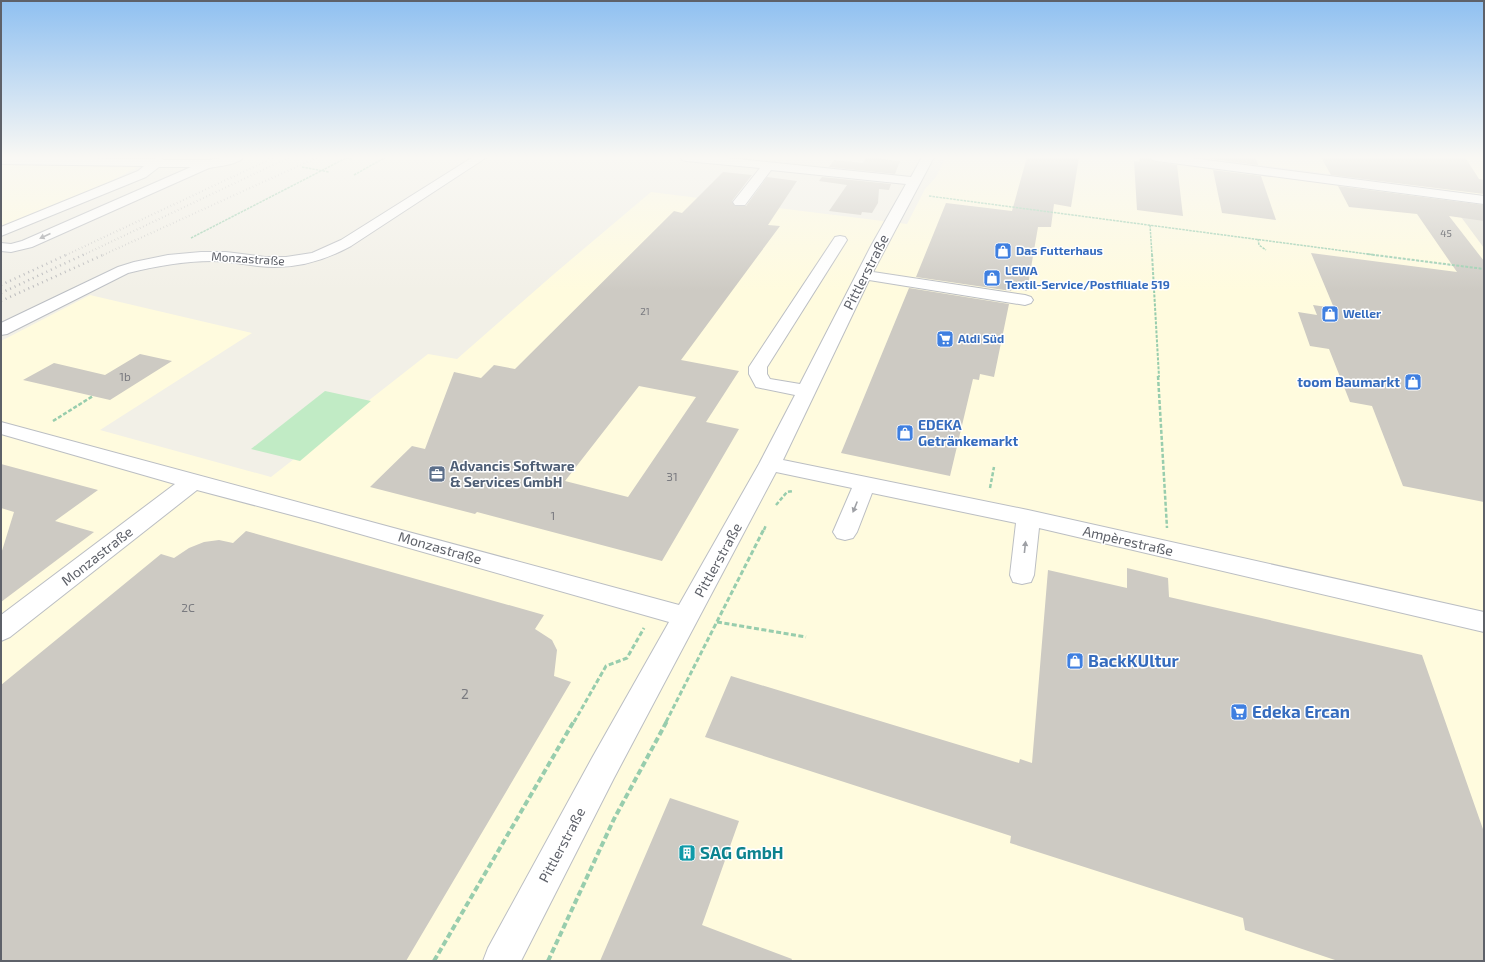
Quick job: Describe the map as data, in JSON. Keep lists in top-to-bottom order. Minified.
{"streets":{"street":["Monzastraße","Pittlerstraße","Ampèrestraße"]},"crossings":[["Monzastraße","Pittlerstraße"],["Pittlerstraße","Ampèrestraße"]],"places":{"shop":["Das Futterhaus","LEWA Textil-Service/Postfiliale 519","Weller","toom Baumarkt","EDEKA Getränkemarkt","BackKUltur"],"supermarket":["Aldi Süd","Edeka Ercan"],"office":["Advancis Software & Services GmbH"],"building":["SAG GmbH"]},"house_numbers":["45","21","1b","31","1","2C","2"]}
